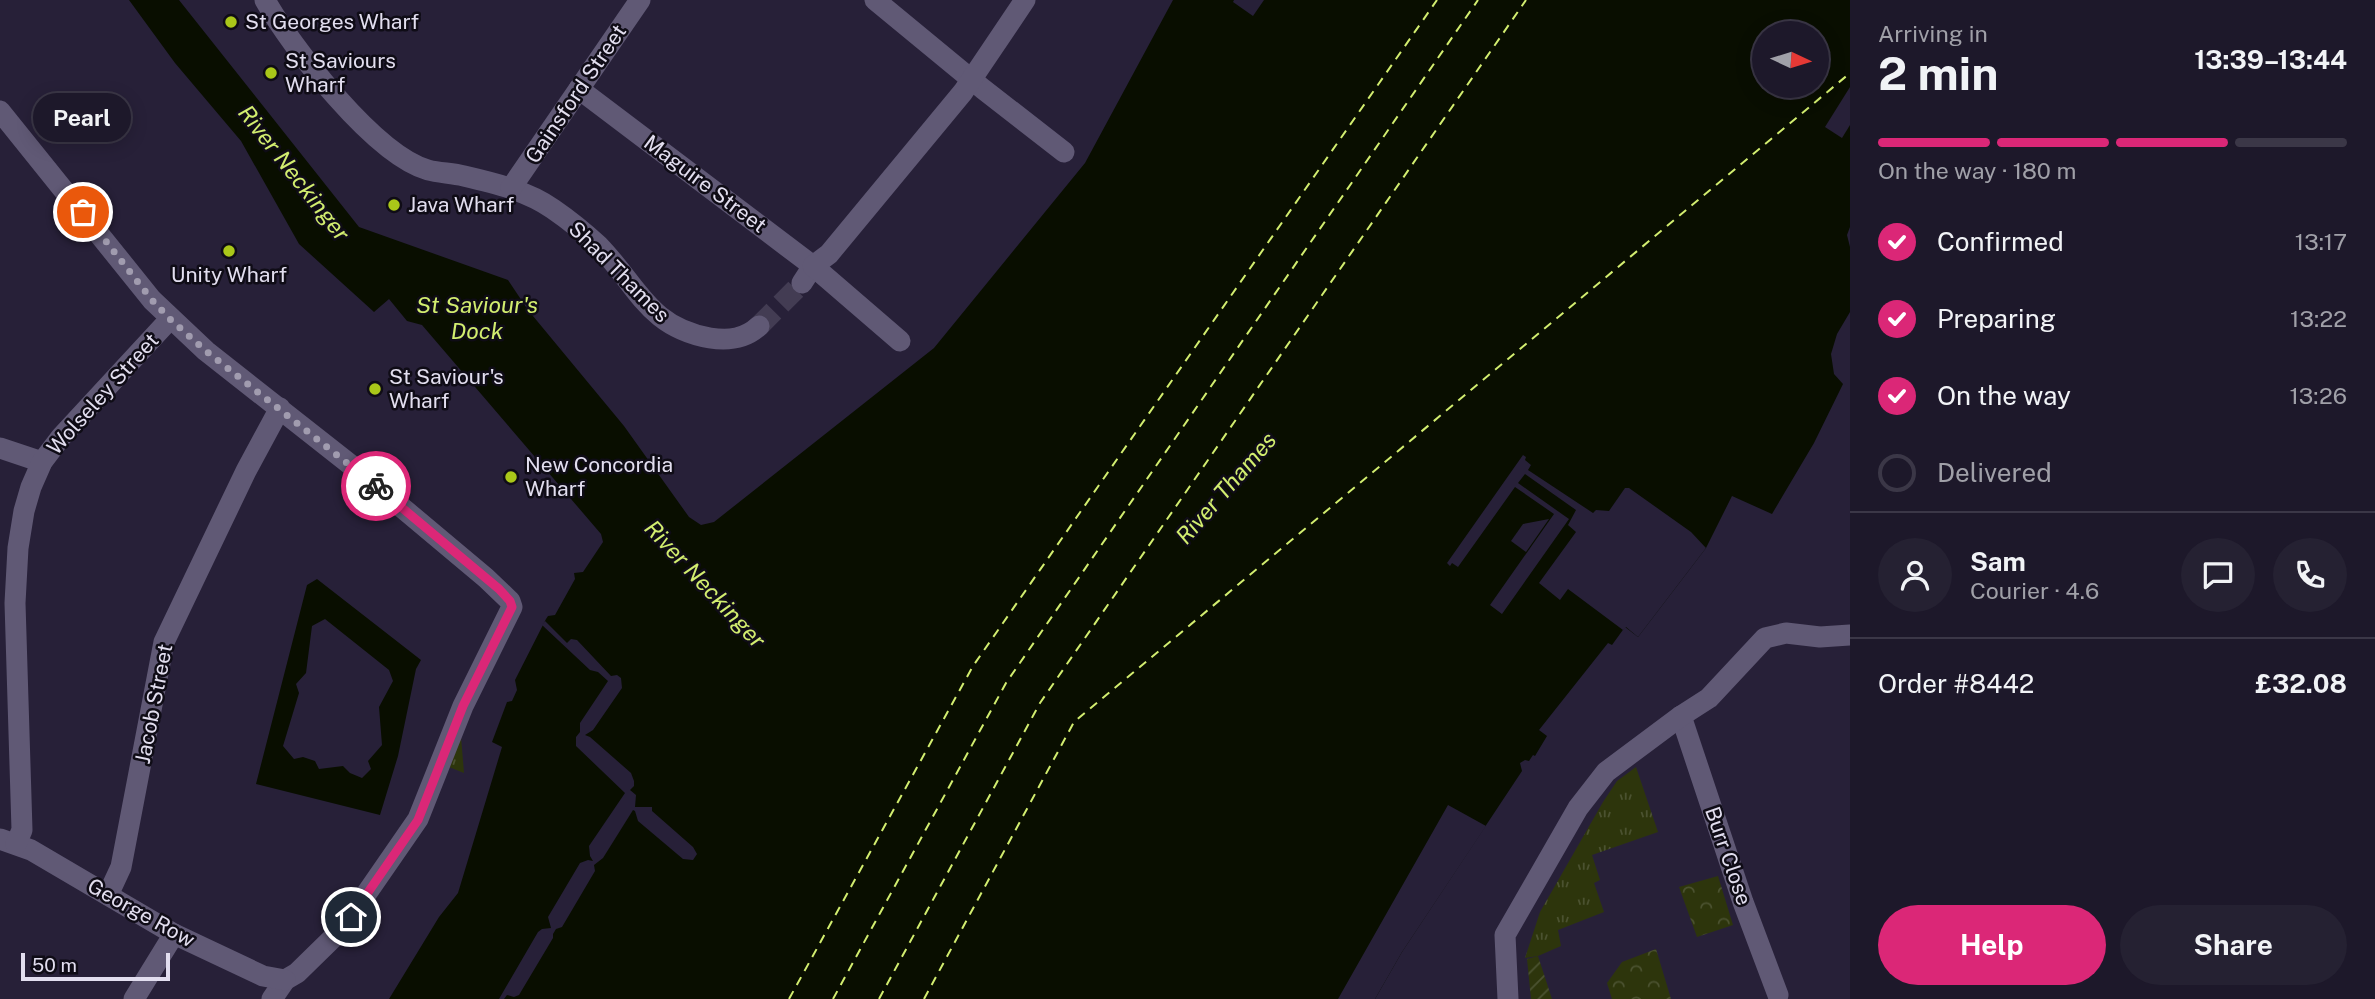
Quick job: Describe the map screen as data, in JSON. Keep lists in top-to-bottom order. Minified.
{"streets":{"street":["Gainsford Street","Maguire Street","Shad Thames","Wolseley Street","Jacob Street","Burr Close","George Row"]},"crossings":[["Gainsford Street","Maguire Street"],["Gainsford Street","Shad Thames"],["Wolseley Street","George Row"],["Jacob Street","George Row"]],"water":["River Neckinger","St Saviour's Dock","River Thames"],"places":["St Georges Wharf","St Saviours Wharf","Java Wharf","Pearl","Unity Wharf","St Saviour's Wharf","New Concordia Wharf"],"scale_bar":"50 m","north":"right","page":{"heading":["2 min","Arriving in","13:39–13:44"],"panel":["Sam","Courier · 4.6","Order #8442","£32.08"],"bubble":"Pearl","bar":"On the way · 180 m","list":[["Confirmed","13:17"],["Preparing","13:22"],["On the way","13:26"],"Delivered"],"buttons":["Help","Share"],"scale":"50 m"}}
